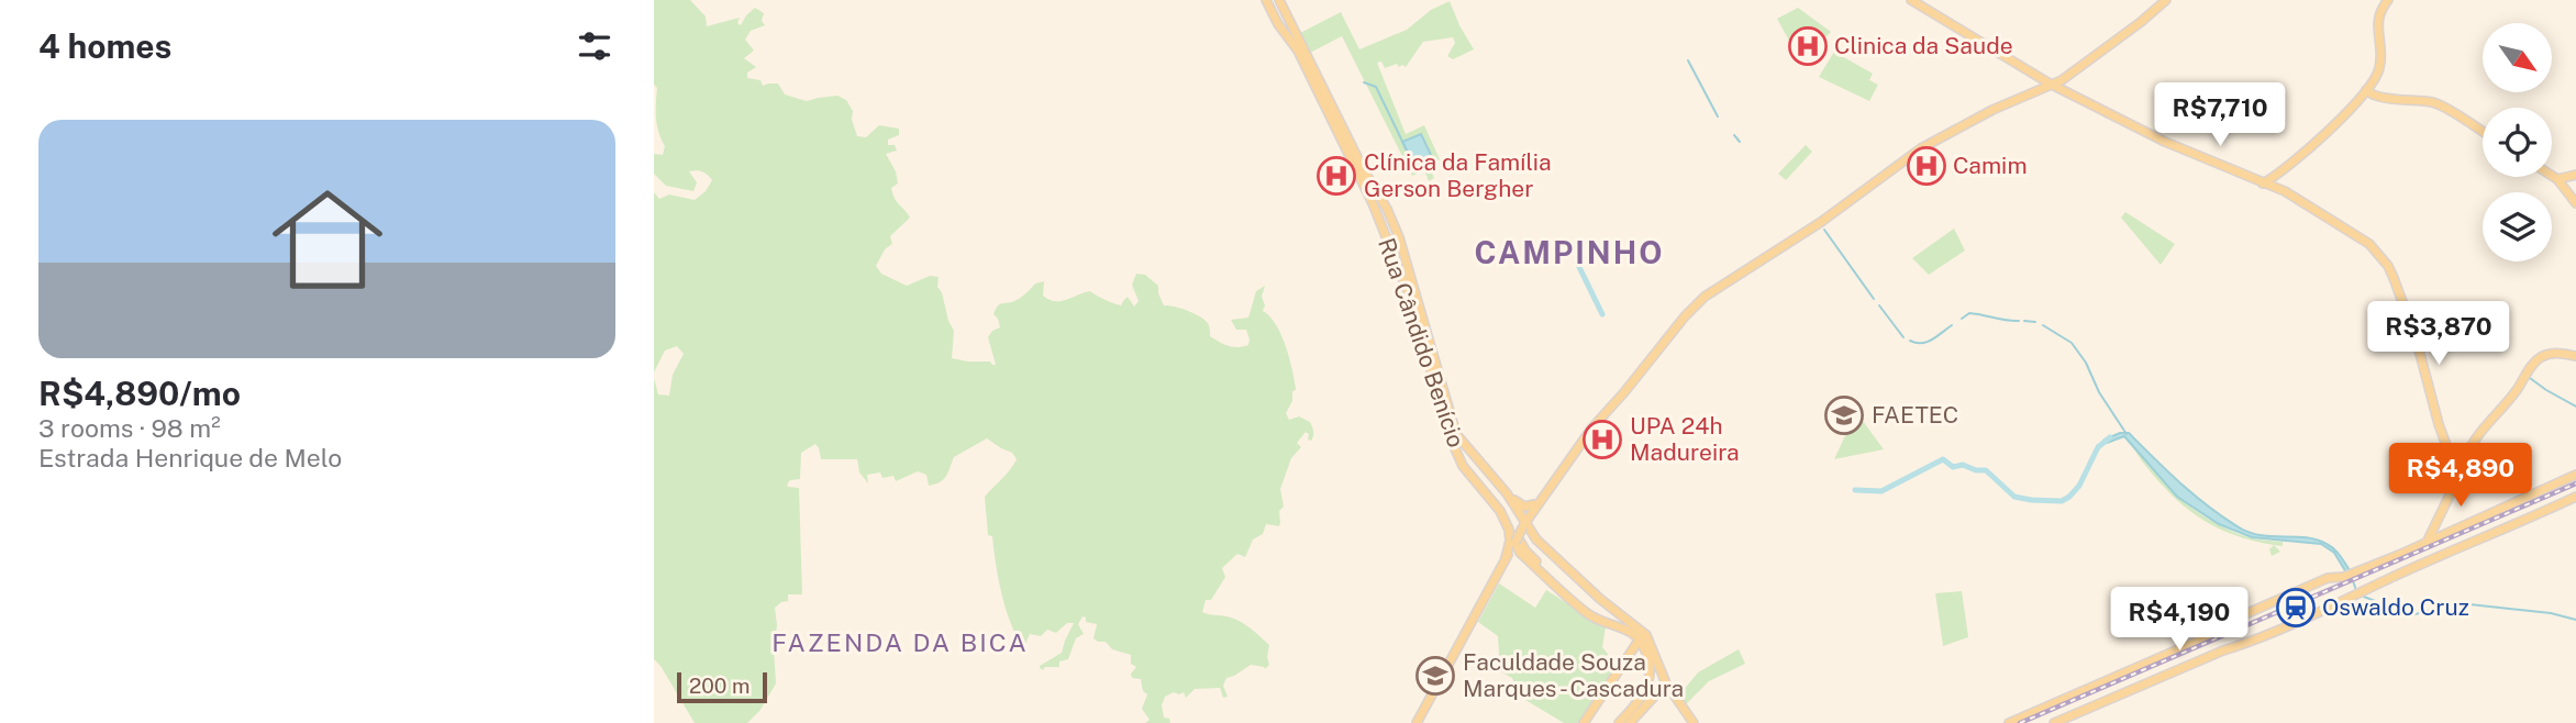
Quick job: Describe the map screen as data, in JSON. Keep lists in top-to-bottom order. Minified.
{"streets":{"main road":["Rua Cândido Benício"]},"districts":["CAMPINHO","FAZENDA DA BICA"],"places":{"hospital":["Clinica da Saude","Camim","Clínica da Família Gerson Bergher","UPA 24h Madureira"],"school or university":["FAETEC","Faculdade Souza Marques - Cascadura"],"station":["Oswaldo Cruz"]},"scale_bar":"200 m","north":"bottom right","page":{"heading":"4 homes","price":["R$7,710","R$3,870","R$4,890","R$4,190"],"list":[{"name":"R$4,890/mo","note":"3 rooms · 98 m² · Estrada Henrique de Melo"}],"scale":"200 m"}}
